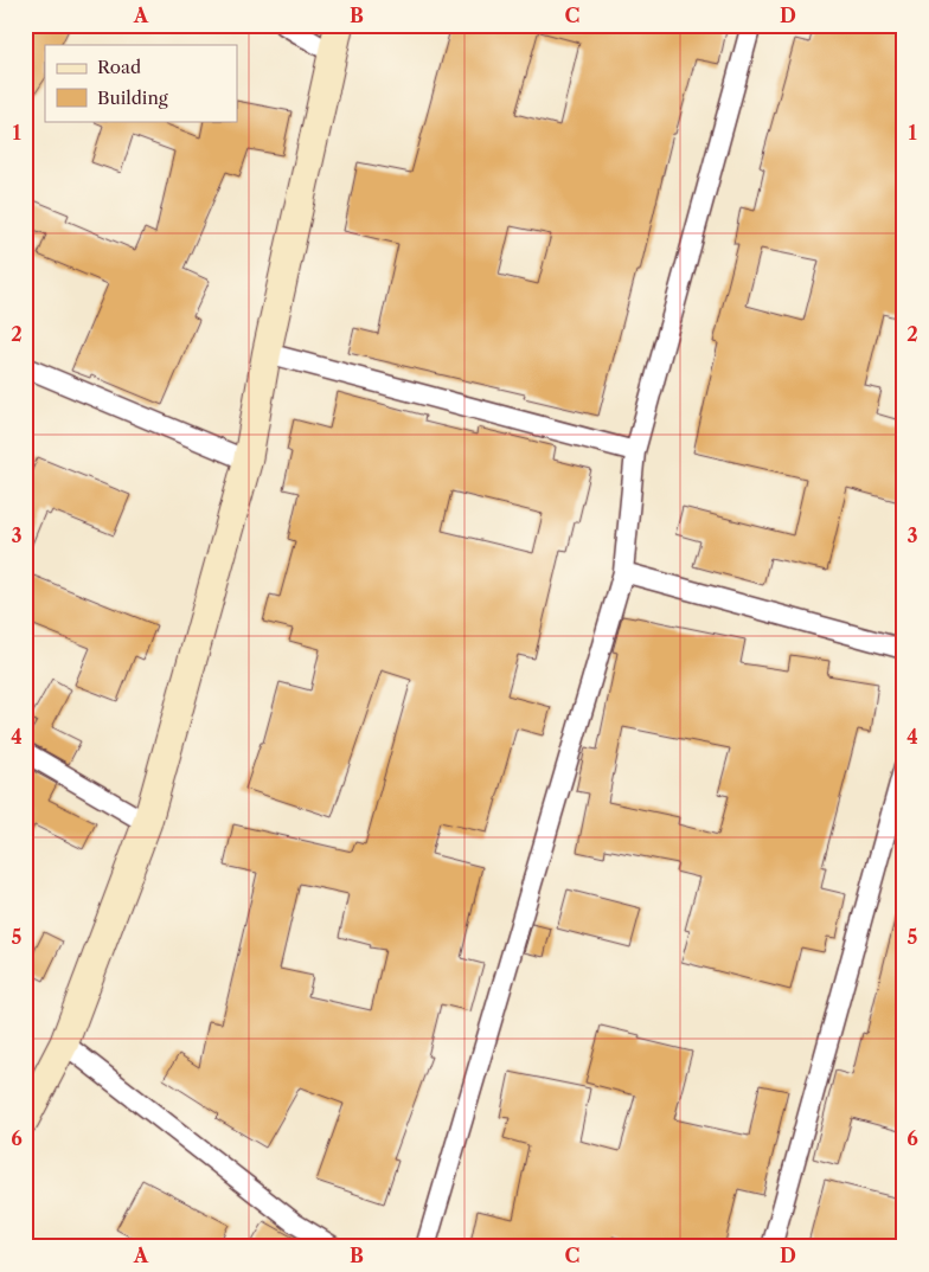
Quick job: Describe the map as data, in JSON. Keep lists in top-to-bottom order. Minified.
{"legend":["Road","Building"],"grid":{"columns":["A","B","C","D"],"rows":["1","2","3","4","5","6"]}}
